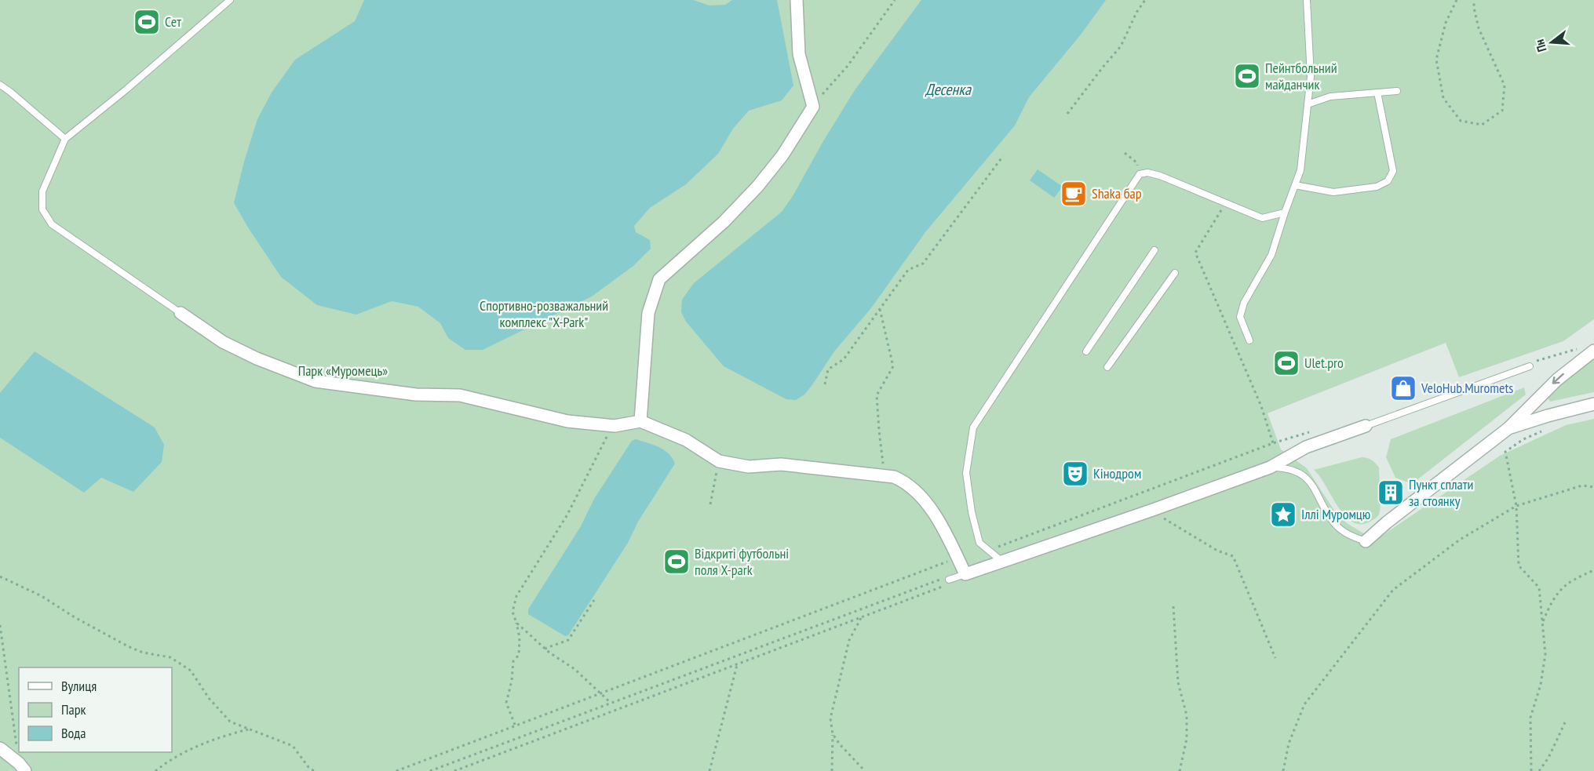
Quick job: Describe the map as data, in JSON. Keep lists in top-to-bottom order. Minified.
{"water":["Десенка"],"parks":["Спортивно-розважальний комплекс \"Х-Park\"","Парк «Муромець»"],"places":{"sports":["Сет","Пейнтбольний майданчик","Ulet.pro","Відкриті футбольні поля X-park"],"cafe":["Shaka бар"],"shop":["VeloHub.Muromets"],"theatre":["Кінодром"],"building":["Пункт сплати за стоянку"],"place":["Іллі Муромцю"]},"legend":["Вулиця","Парк","Вода"],"north":"left"}
